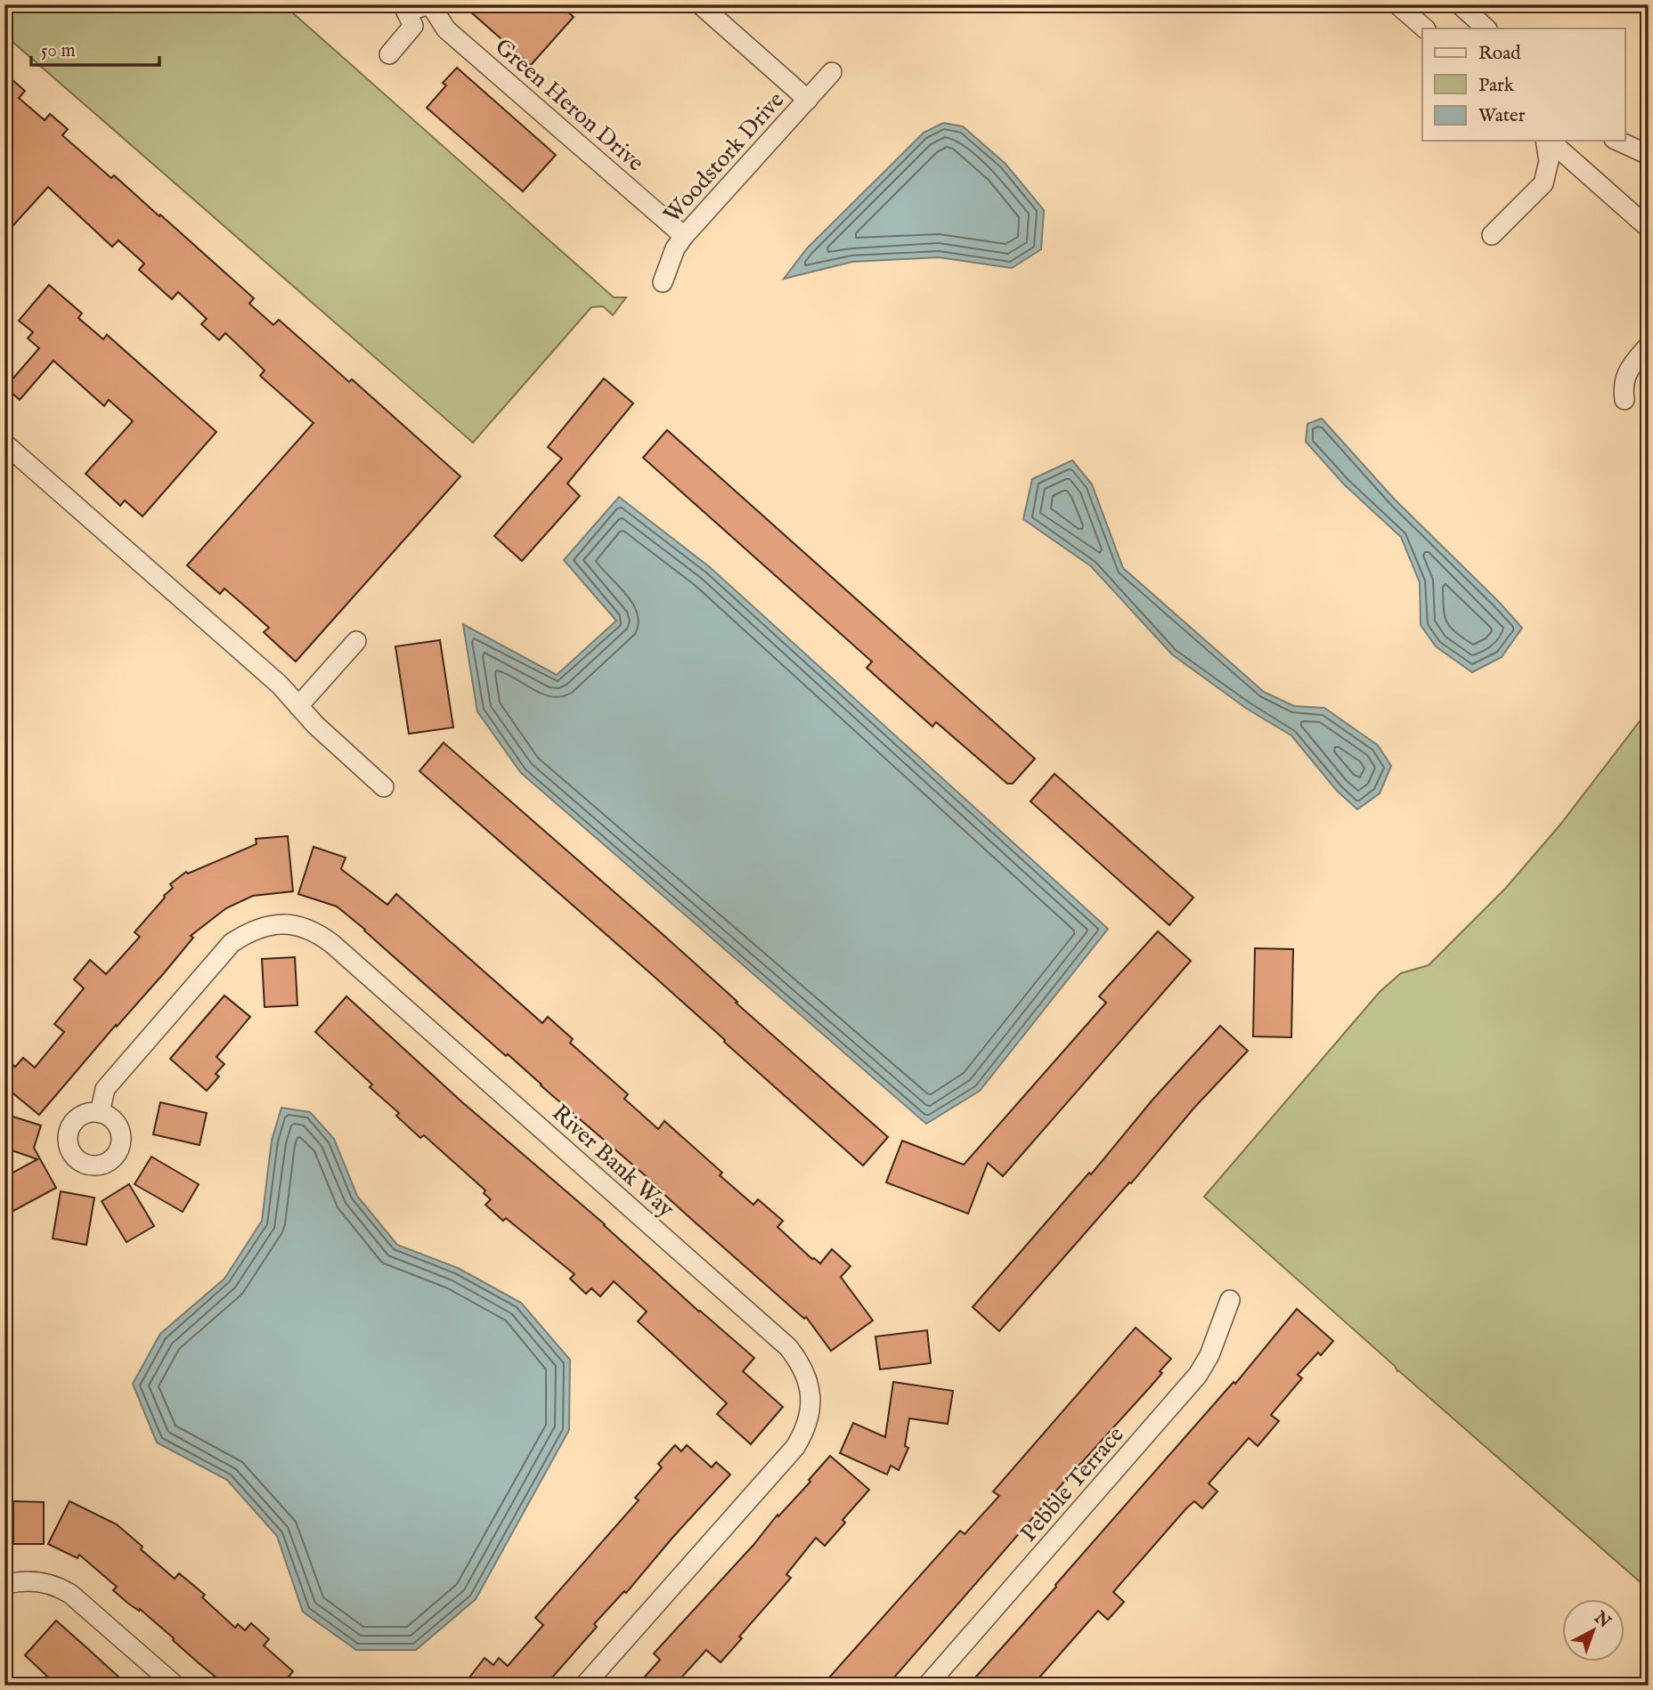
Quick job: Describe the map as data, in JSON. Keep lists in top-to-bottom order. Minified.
{"streets":{"street":["Green Heron Drive","Woodstork Drive","River Bank Way","Pebble Terrace"]},"crossings":[["Green Heron Drive","Woodstork Drive"]],"legend":["Road","Park","Water"],"scale_bar":"50 m","north":"top right"}
